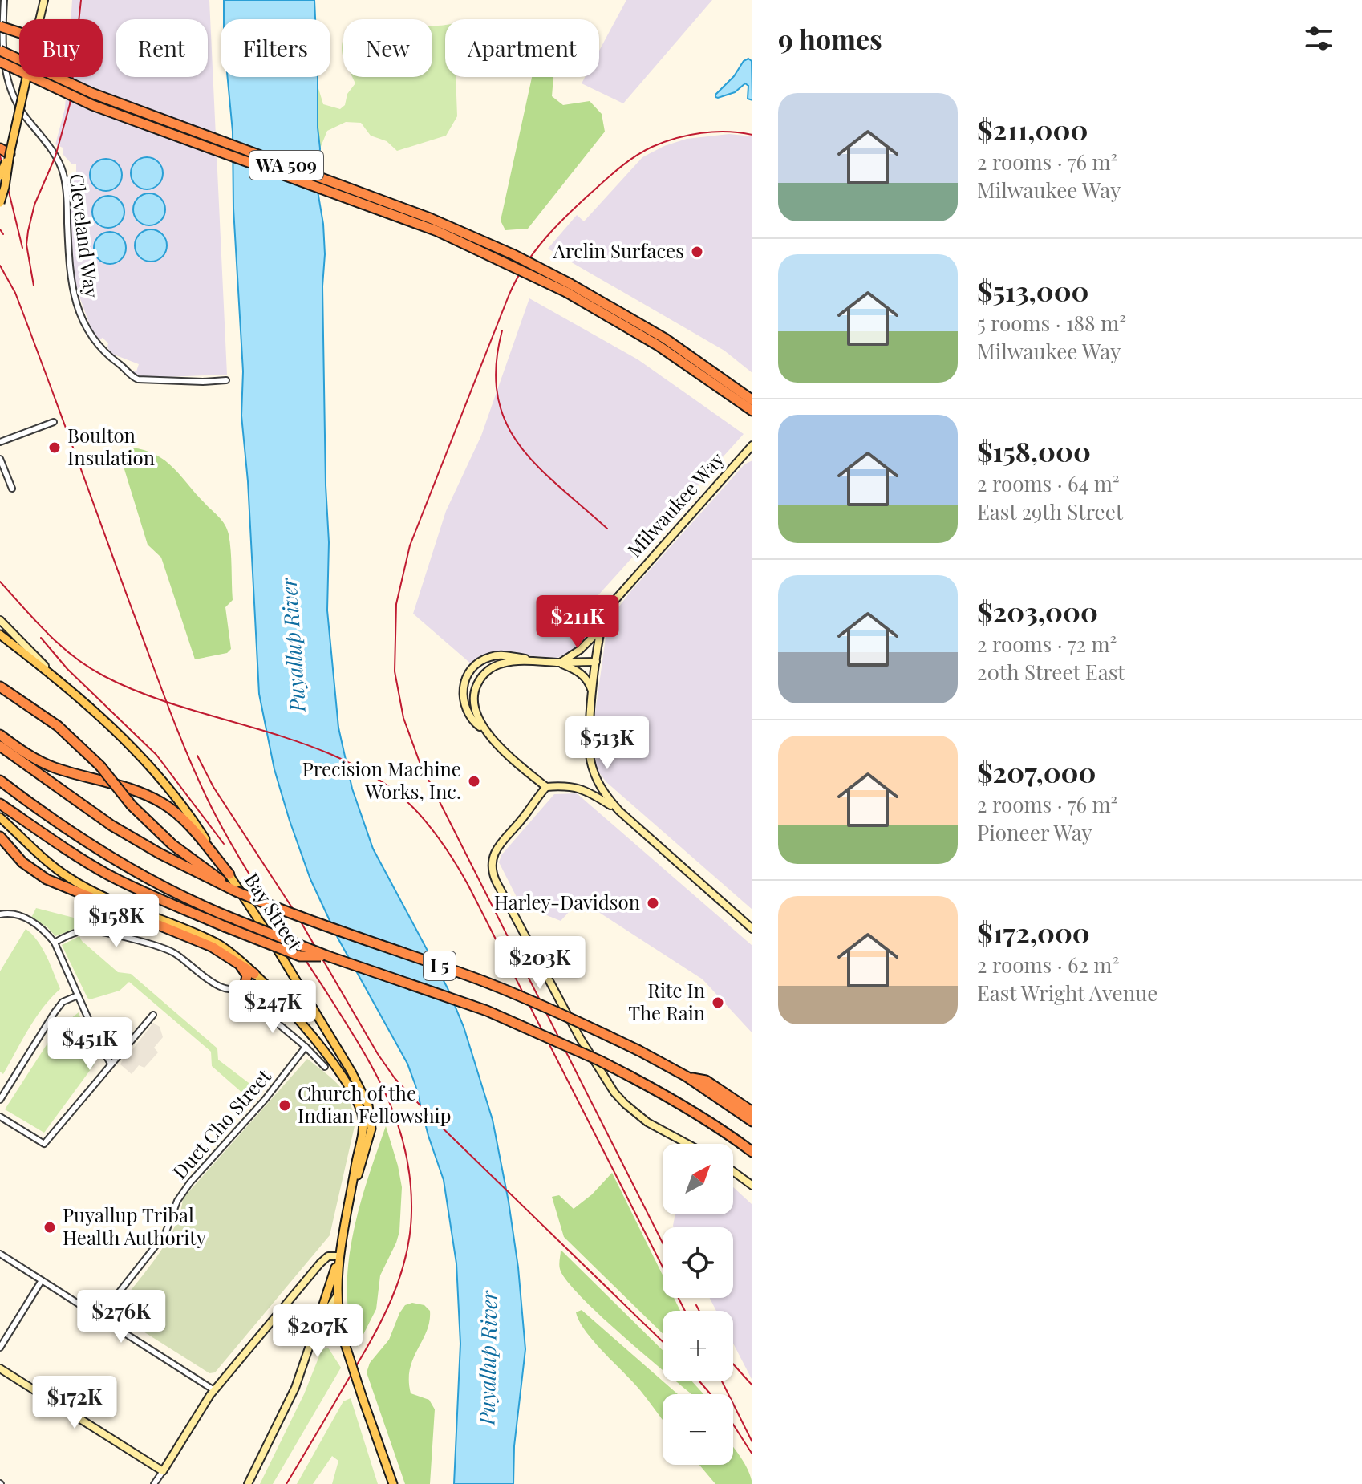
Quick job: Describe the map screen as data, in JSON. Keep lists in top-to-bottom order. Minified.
{"streets":{"highway":["WA 509","I 5"],"main road":["Bay Street"],"street":["Cleveland Way","Milwaukee Way","Duct Cho Street"]},"water":["Puyallup River"],"places":["Arclin Surfaces","Boulton Insulation","Precision Machine Works, Inc.","Harley-Davidson","Rite In The Rain","Church of the Indian Fellowship","Puyallup Tribal Health Authority"],"north":"top right","page":{"heading":"9 homes","chip":["Buy","Rent","Filters","New","Apartment"],"list":[{"name":"$211,000","note":"2 rooms · 76 m² · Milwaukee Way"},{"name":"$513,000","note":"5 rooms · 188 m² · Milwaukee Way"},{"name":"$158,000","note":"2 rooms · 64 m² · East 29th Street"},{"name":"$203,000","note":"2 rooms · 72 m² · 20th Street East"},{"name":"$207,000","note":"2 rooms · 76 m² · Pioneer Way"},{"name":"$172,000","note":"2 rooms · 62 m² · East Wright Avenue"}],"price":["$211K","$513K","$158K","$203K","$247K","$451K","$276K","$207K","$172K"],"map_buttons":["+","−"]}}
